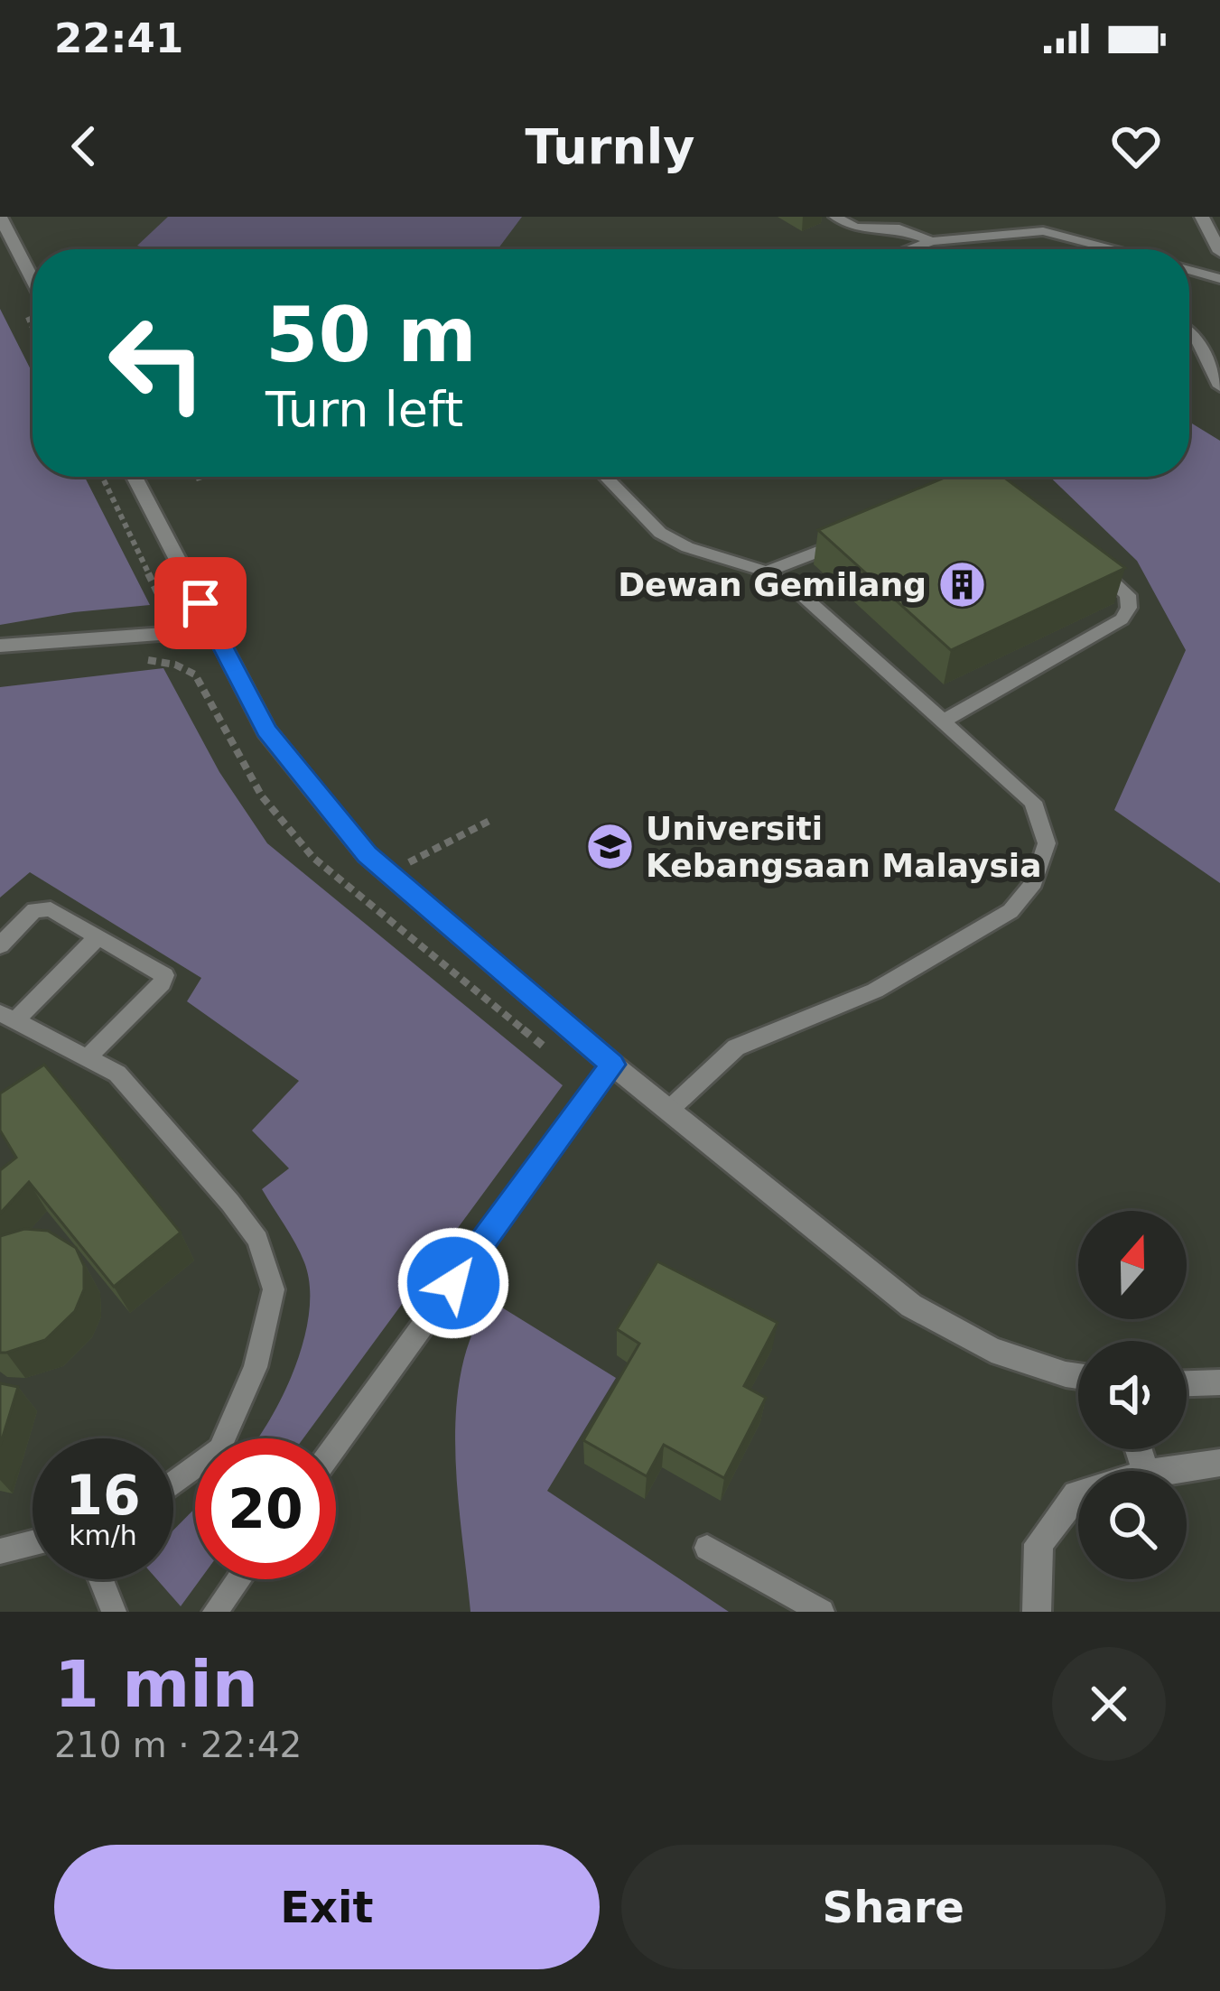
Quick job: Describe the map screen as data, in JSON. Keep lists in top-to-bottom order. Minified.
{"places":{"building":["Dewan Gemilang"],"school or university":["Universiti Kebangsaan Malaysia"]},"north":"top","page":{"status":"22:41","header":"Turnly","turn":["50 m","Turn left"],"speed":"16 km/h","limit":"20","heading":["1 min","210 m · 22:42"],"buttons":["Exit","Share"]}}
